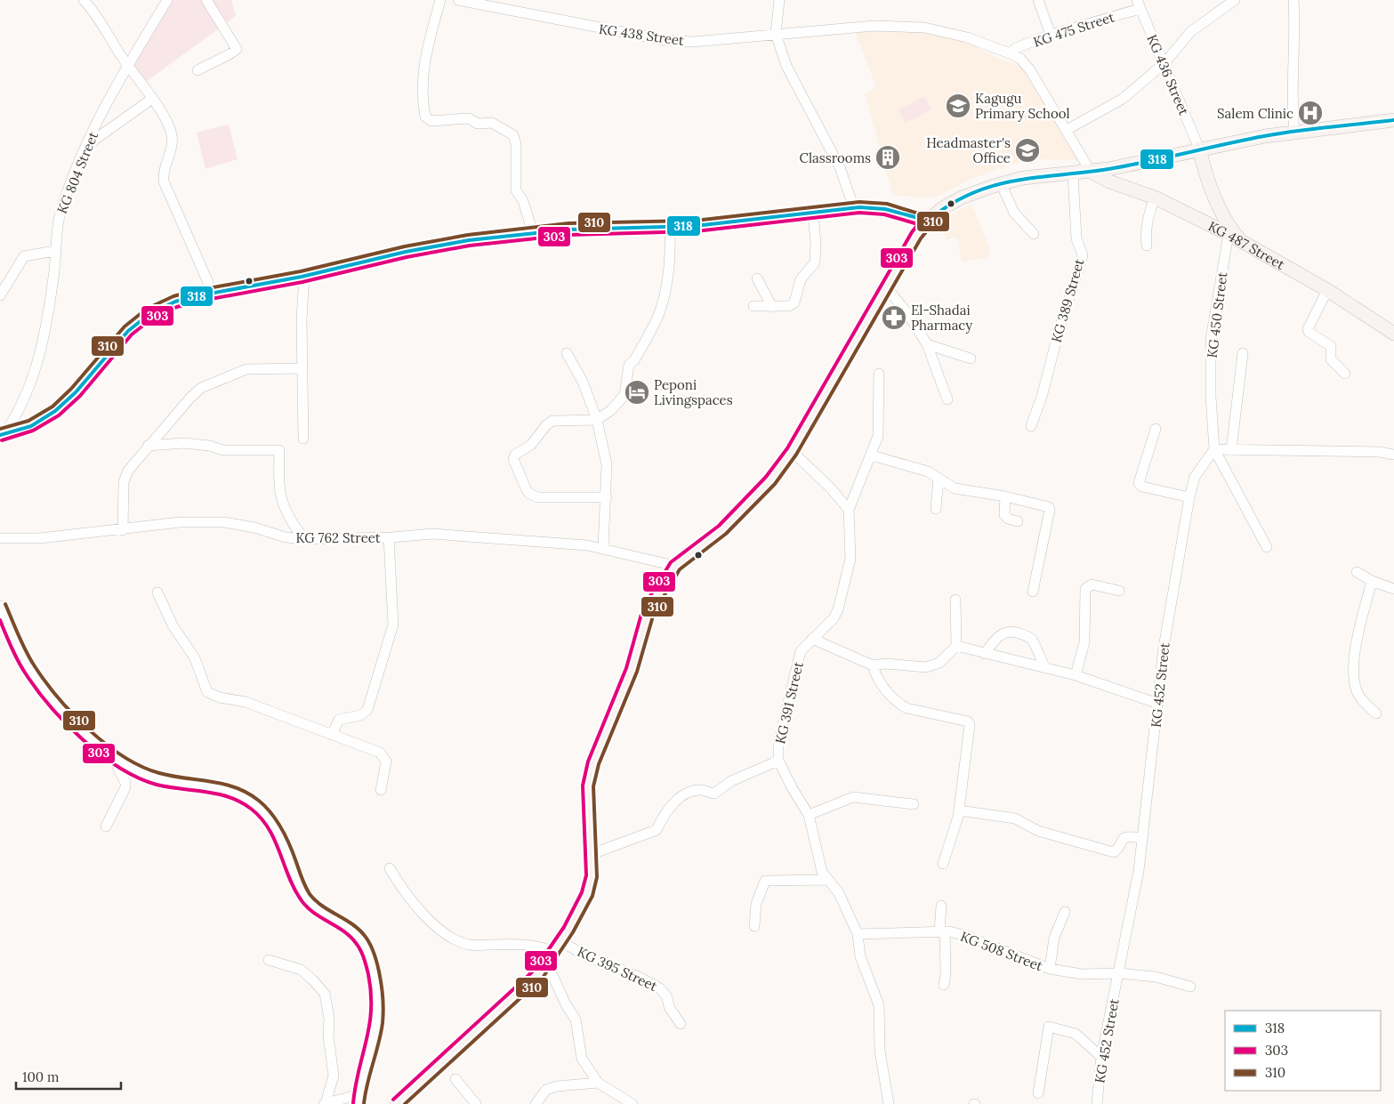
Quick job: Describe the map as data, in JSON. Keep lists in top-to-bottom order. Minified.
{"streets":{"main road":["KG 487 Street"],"street":["KG 475 Street","KG 438 Street","KG 436 Street","KG 804 Street","KG 389 Street","KG 450 Street","KG 762 Street","KG 452 Street","KG 391 Street","KG 508 Street","KG 395 Street"]},"crossings":[["KG 475 Street","KG 438 Street"],["KG 475 Street","KG 436 Street"],["KG 438 Street","KG 487 Street"],["KG 487 Street","KG 450 Street"],["KG 450 Street","KG 452 Street"],["KG 452 Street","KG 508 Street"],["KG 391 Street","KG 508 Street"]],"places":{"school or university":["Kagugu Primary School","Headmaster's Office"],"hospital":["Salem Clinic"],"building":["Classrooms"],"pharmacy":["El-Shadai Pharmacy"],"hotel":["Peponi Livingspaces"]},"lines":["transit line 318","transit line 310","transit line 303"],"legend":["318","303","310"],"scale_bar":"100 m"}
